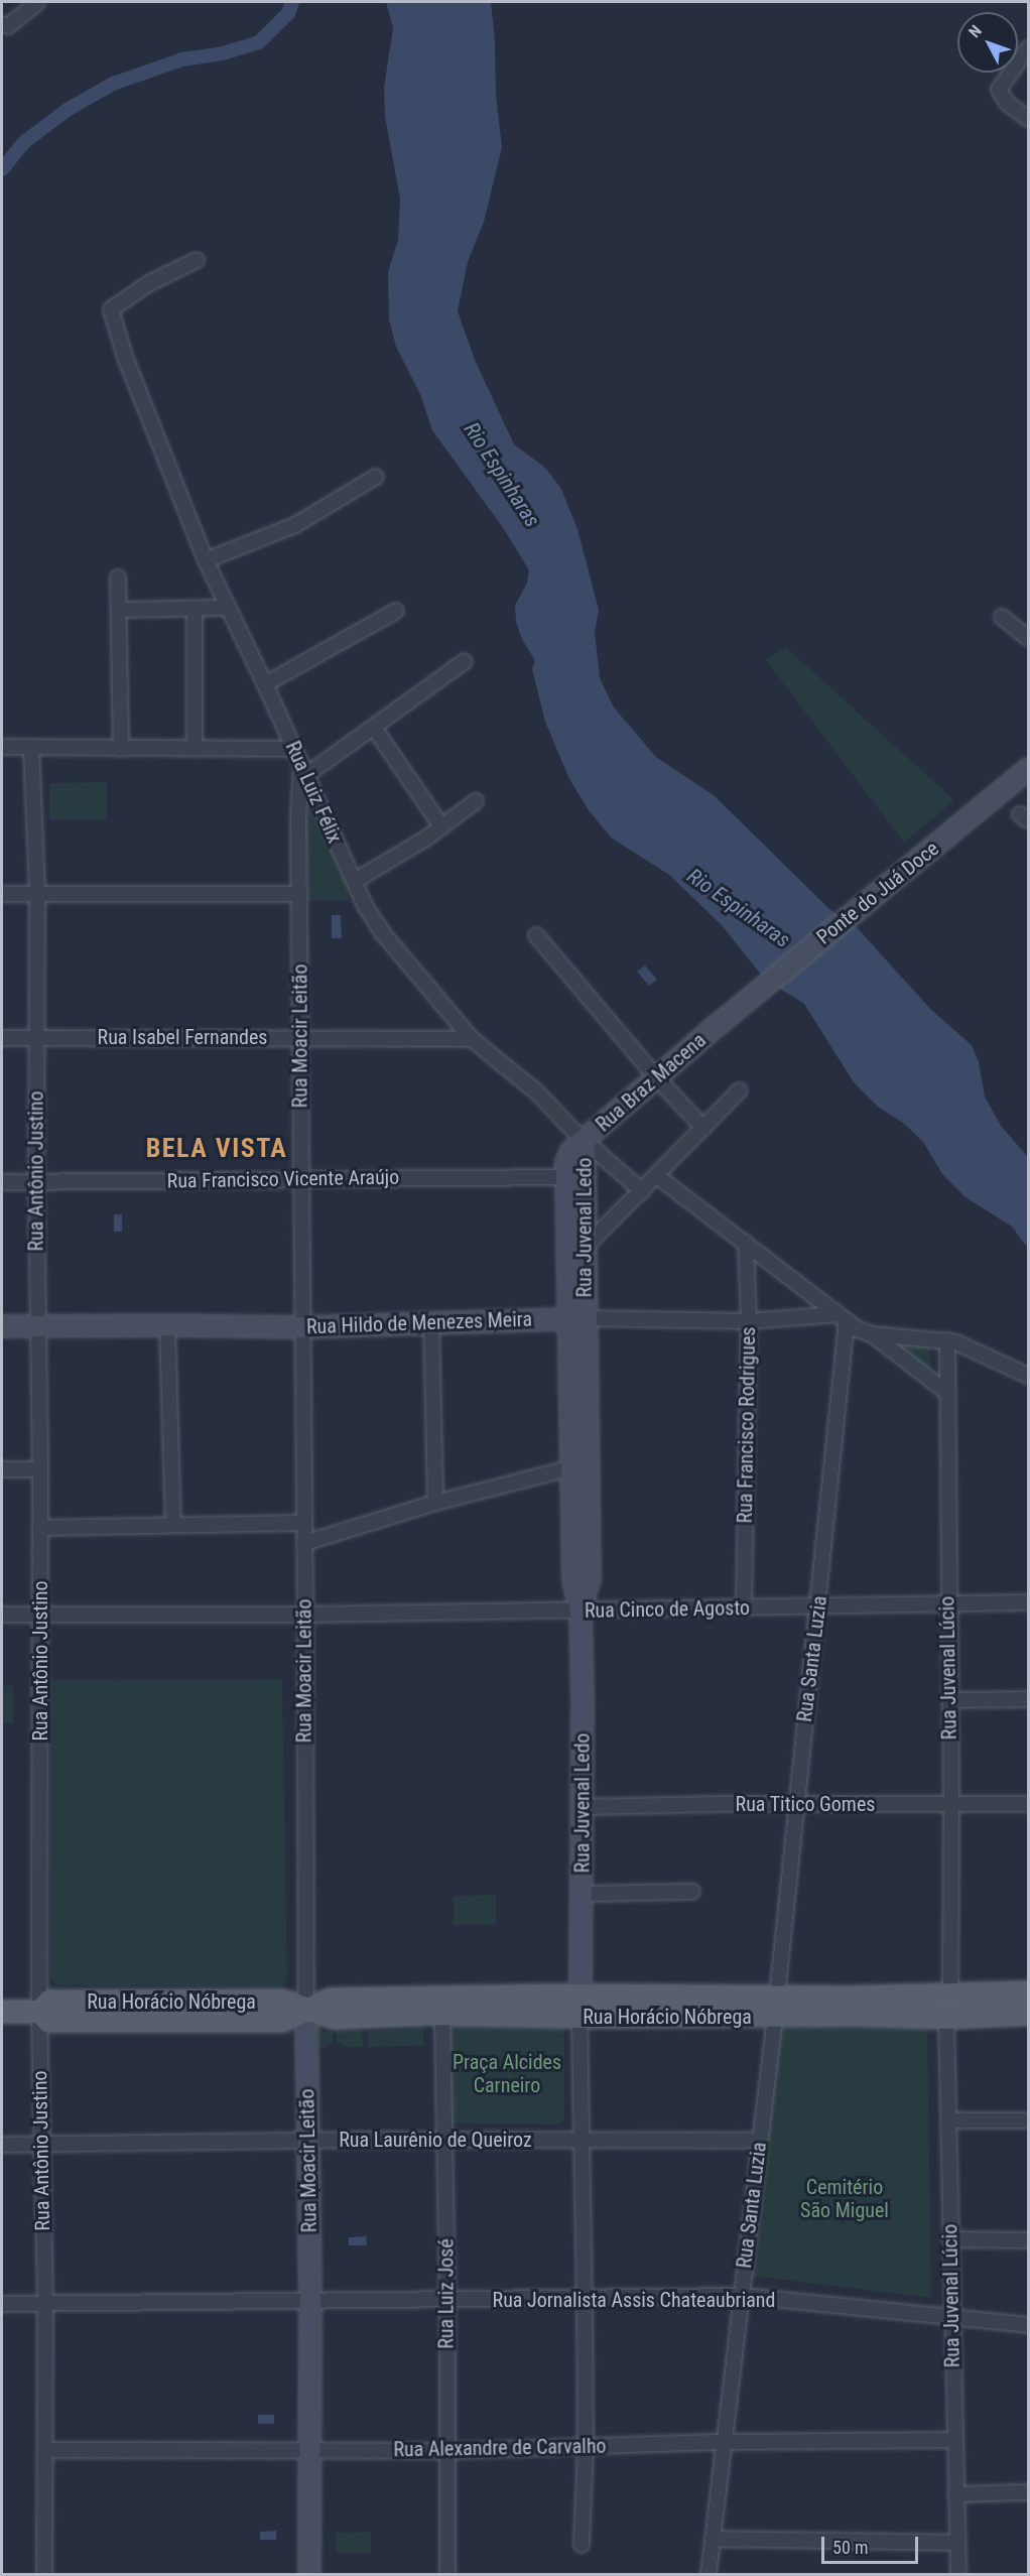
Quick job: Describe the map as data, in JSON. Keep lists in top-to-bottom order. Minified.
{"streets":{"main road":["Ponte do Juá Doce","Rua Moacir Leitão","Rua Braz Macena","Rua Juvenal Ledo","Rua Hildo de Menezes Meira","Rua Horácio Nóbrega"],"street":["Rua Luiz Félix","Rua Isabel Fernandes","Rua Antônio Justino","Rua Francisco Vicente Araújo","Rua Francisco Rodrigues","Rua Cinco de Agosto","Rua Santa Luzia","Rua Juvenal Lúcio","Rua Titico Gomes","Rua Laurênio de Queiroz","Rua Luiz José","Rua Jornalista Assis Chateaubriand","Rua Alexandre de Carvalho"]},"crossings":[["Rua Luiz Félix","Rua Moacir Leitão"],["Rua Luiz Félix","Rua Isabel Fernandes"],["Rua Luiz Félix","Rua Braz Macena"],["Rua Luiz Félix","Rua Juvenal Ledo"],["Ponte do Juá Doce","Rua Braz Macena"],["Rua Moacir Leitão","Rua Isabel Fernandes"],["Rua Moacir Leitão","Rua Francisco Vicente Araújo"],["Rua Moacir Leitão","Rua Hildo de Menezes Meira"],["Rua Moacir Leitão","Rua Cinco de Agosto"],["Rua Moacir Leitão","Rua Horácio Nóbrega"],["Rua Moacir Leitão","Rua Laurênio de Queiroz"],["Rua Moacir Leitão","Rua Jornalista Assis Chateaubriand"],["Rua Moacir Leitão","Rua Alexandre de Carvalho"],["Rua Isabel Fernandes","Rua Antônio Justino"],["Rua Braz Macena","Rua Juvenal Ledo"],["Rua Antônio Justino","Rua Francisco Vicente Araújo"],["Rua Antônio Justino","Rua Hildo de Menezes Meira"],["Rua Antônio Justino","Rua Cinco de Agosto"],["Rua Antônio Justino","Rua Horácio Nóbrega"],["Rua Antônio Justino","Rua Laurênio de Queiroz"],["Rua Antônio Justino","Rua Jornalista Assis Chateaubriand"],["Rua Antônio Justino","Rua Alexandre de Carvalho"],["Rua Francisco Vicente Araújo","Rua Juvenal Ledo"],["Rua Juvenal Ledo","Rua Hildo de Menezes Meira"],["Rua Juvenal Ledo","Rua Cinco de Agosto"],["Rua Juvenal Ledo","Rua Titico Gomes"],["Rua Juvenal Ledo","Rua Horácio Nóbrega"],["Rua Hildo de Menezes Meira","Rua Francisco Rodrigues"],["Rua Hildo de Menezes Meira","Rua Santa Luzia"],["Rua Francisco Rodrigues","Rua Cinco de Agosto"],["Rua Cinco de Agosto","Rua Santa Luzia"],["Rua Cinco de Agosto","Rua Juvenal Lúcio"],["Rua Santa Luzia","Rua Titico Gomes"],["Rua Santa Luzia","Rua Horácio Nóbrega"],["Rua Santa Luzia","Rua Laurênio de Queiroz"],["Rua Santa Luzia","Rua Jornalista Assis Chateaubriand"],["Rua Santa Luzia","Rua Alexandre de Carvalho"],["Rua Juvenal Lúcio","Rua Titico Gomes"],["Rua Juvenal Lúcio","Rua Horácio Nóbrega"],["Rua Juvenal Lúcio","Rua Jornalista Assis Chateaubriand"],["Rua Juvenal Lúcio","Rua Alexandre de Carvalho"],["Rua Horácio Nóbrega","Rua Luiz José"],["Rua Laurênio de Queiroz","Rua Luiz José"],["Rua Luiz José","Rua Jornalista Assis Chateaubriand"],["Rua Luiz José","Rua Alexandre de Carvalho"]],"districts":["BELA VISTA"],"water":["Rio Espinharas"],"parks":["Praça Alcides Carneiro","Cemitério São Miguel"],"scale_bar":"50 m","north":"top left"}
